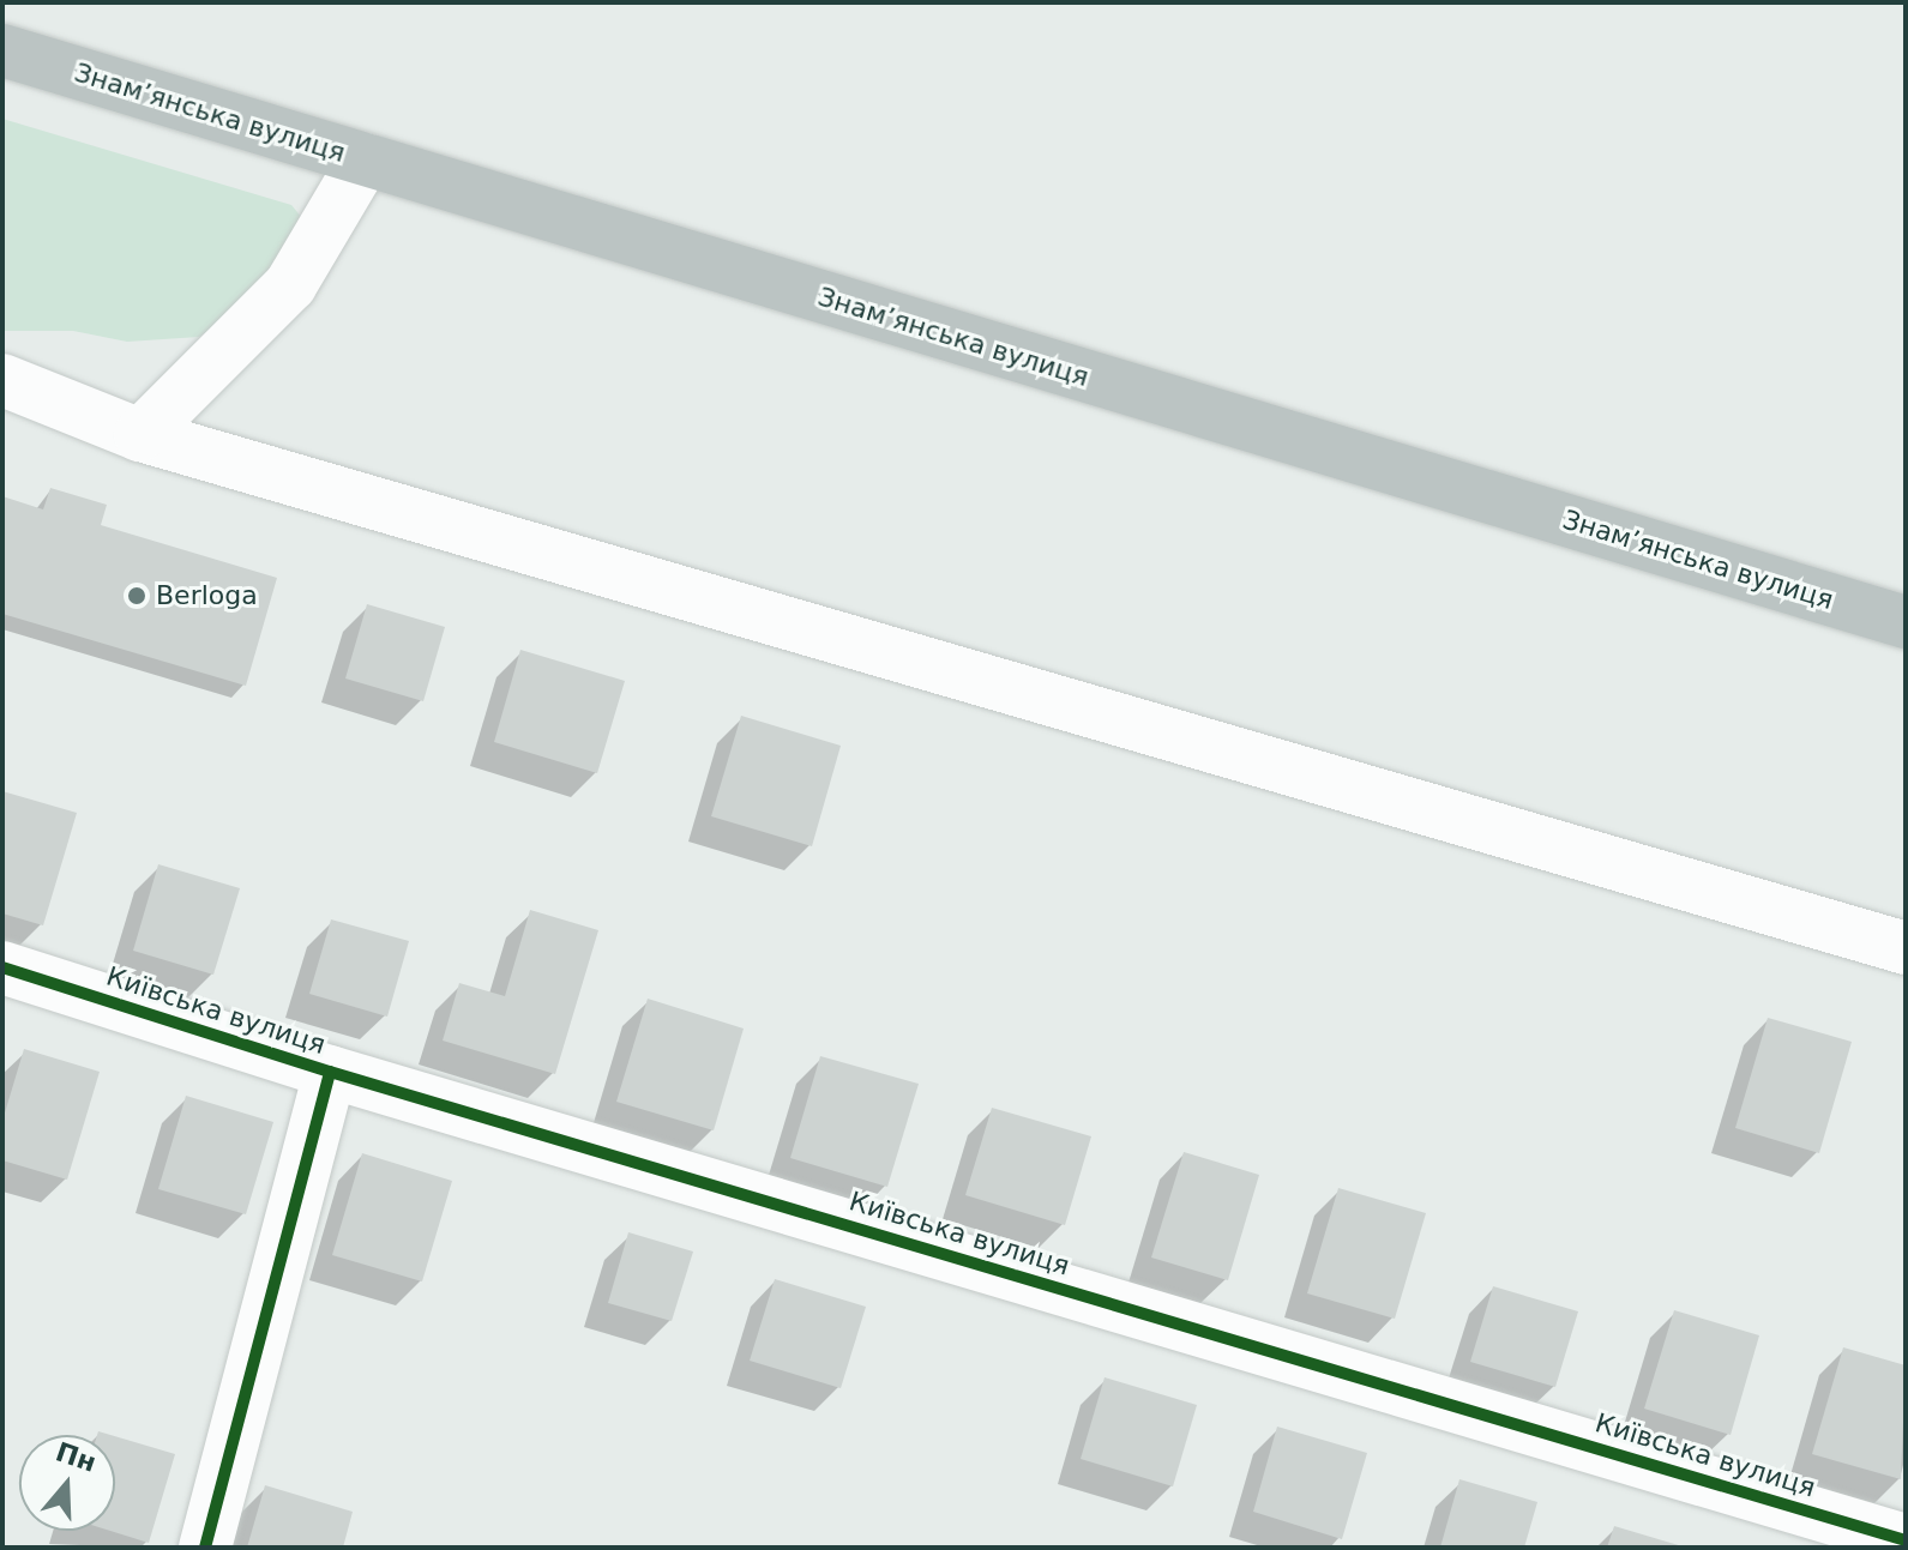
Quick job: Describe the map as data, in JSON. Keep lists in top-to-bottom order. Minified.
{"streets":{"highway":["Знамʼянська вулиця"],"street":["Київська вулиця"]},"places":["Berloga"],"north":"top"}
